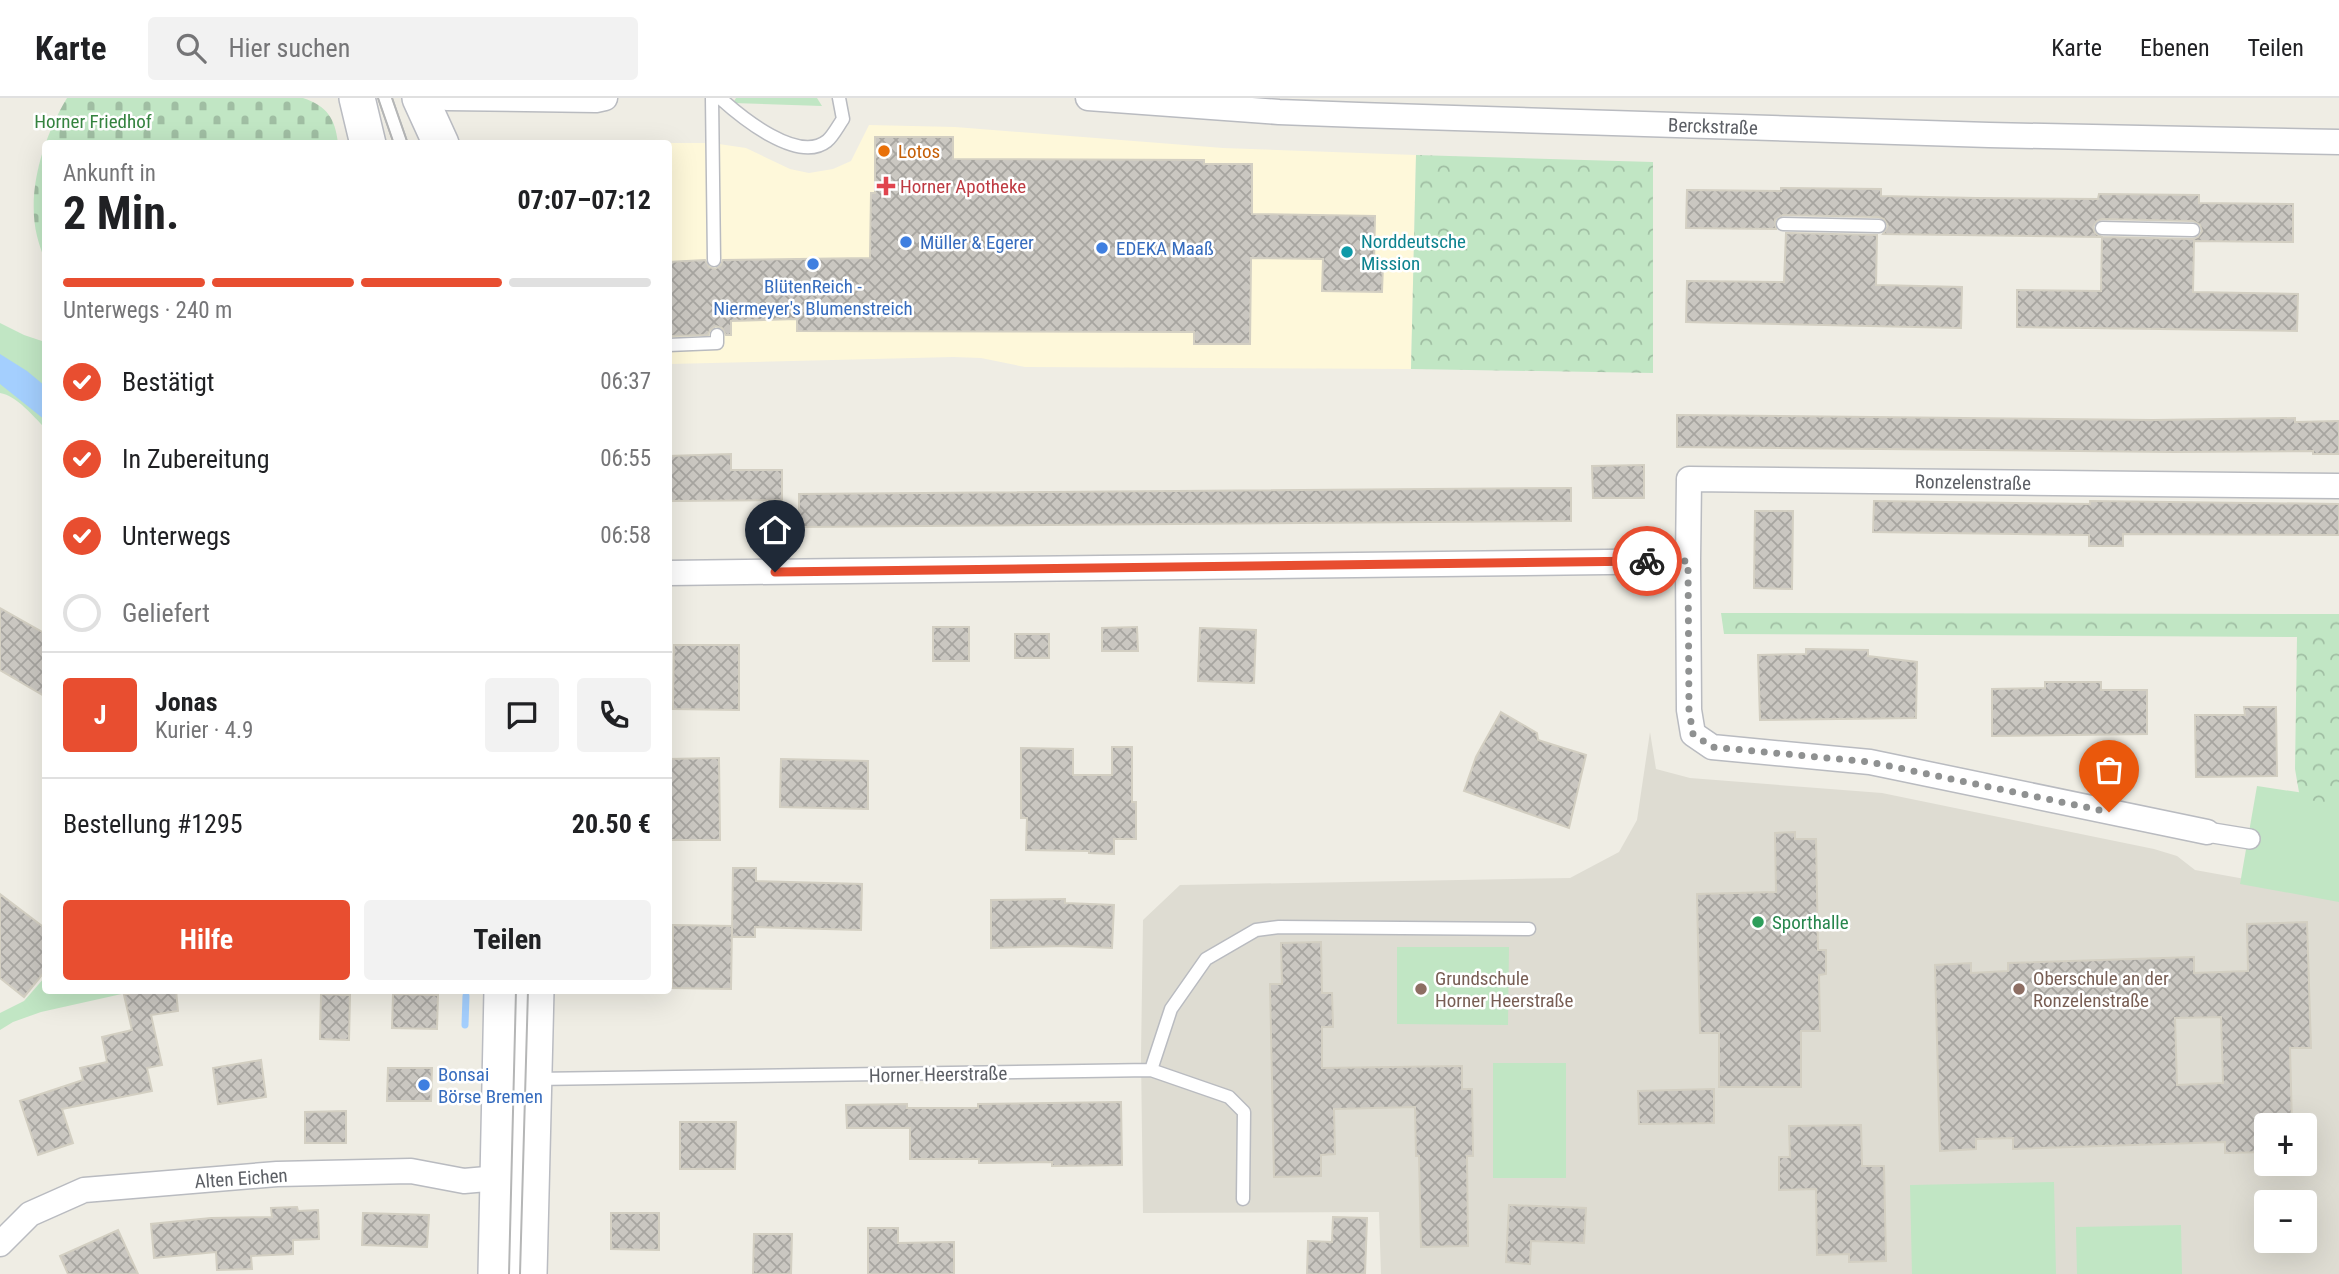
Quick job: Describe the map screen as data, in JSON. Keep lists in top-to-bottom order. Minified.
{"streets":{"street":["Berckstraße","Ronzelenstraße","Alten Eichen"],"lane":["Horner Heerstraße"]},"parks":["Horner Friedhof"],"places":{"other":["Lotos","Müller & Egerer","EDEKA Maaß","Norddeutsche Mission","BlütenReich - Niermeyer's Blumenstreich","Sporthalle","Grundschule Horner Heerstraße","Oberschule an der Ronzelenstraße","Bonsai Börse Bremen"],"health":["Horner Apotheke"]},"page":{"header":"Karte","search":"Hier suchen","nav":["Karte","Ebenen","Teilen"],"heading":["2 Min.","Ankunft in","07:07–07:12"],"panel":["Jonas","Kurier · 4.9","Bestellung #1295","20.50 €"],"bar":"Unterwegs · 240 m","list":[["Bestätigt","06:37"],["In Zubereitung","06:55"],["Unterwegs","06:58"],"Geliefert"],"round":"J","buttons":["Hilfe","Teilen"],"map_buttons":["+","−"]}}
